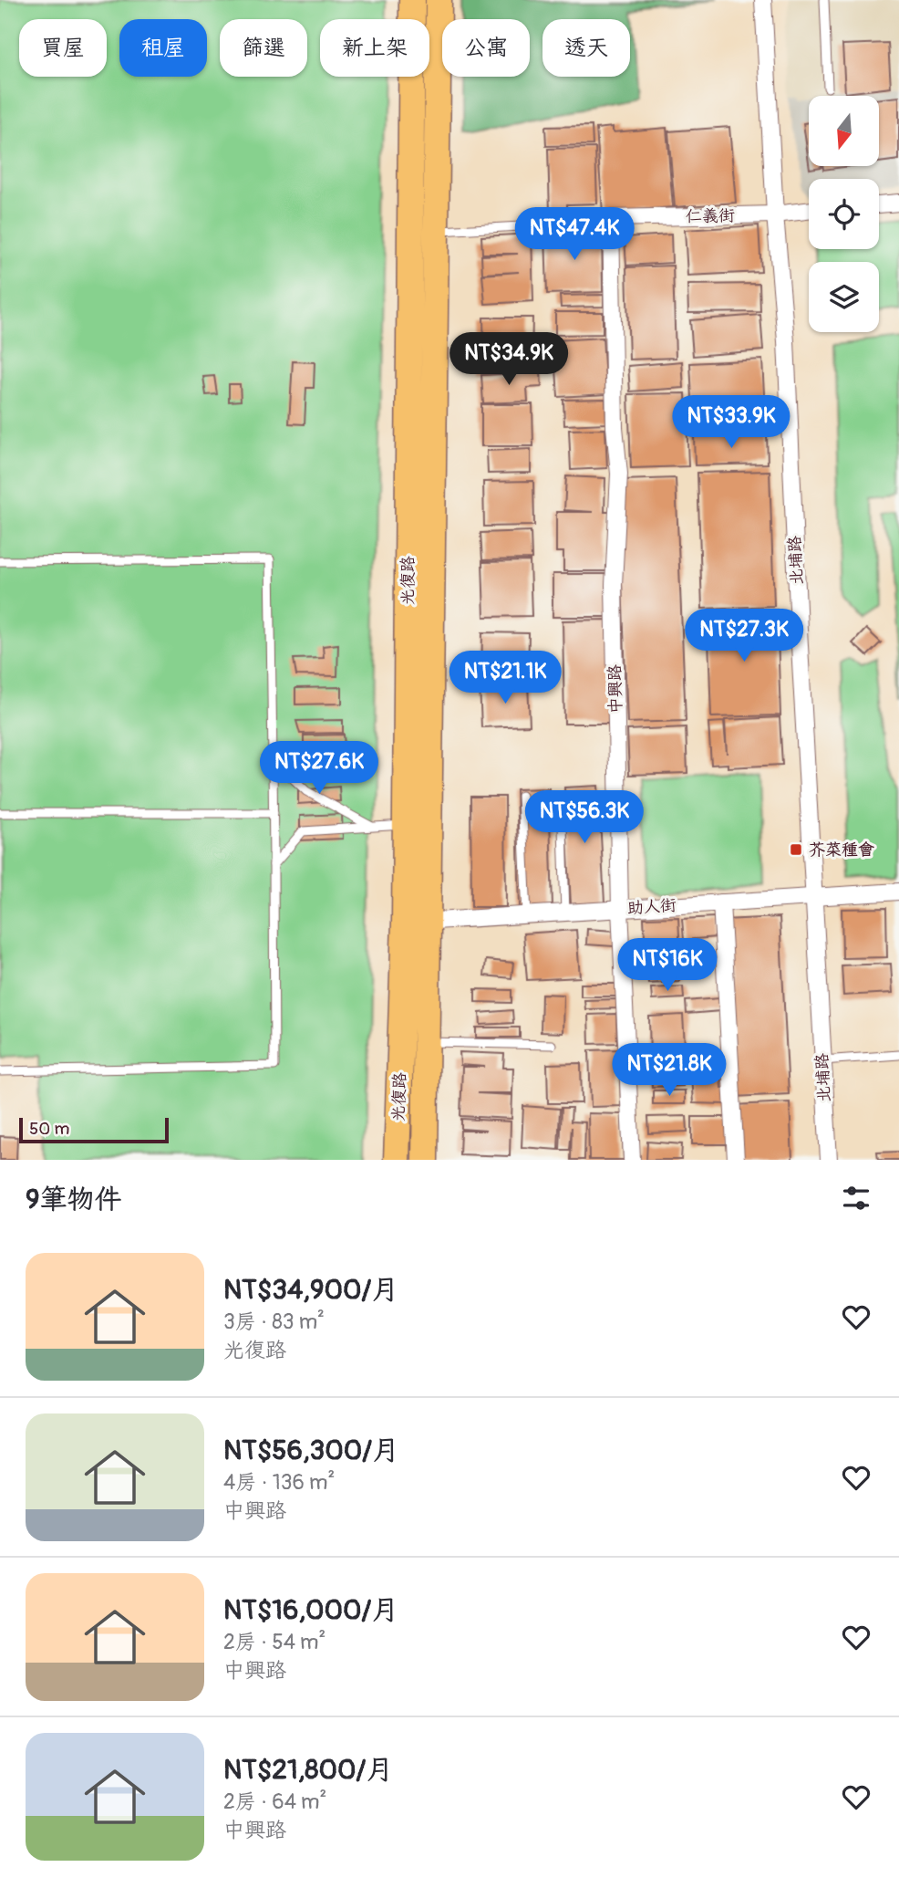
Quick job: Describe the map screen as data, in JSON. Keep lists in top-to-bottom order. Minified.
{"streets":{"main road":["光復路"],"street":["仁義街","北埔路","中興路","助人街"]},"crossings":[["仁義街","北埔路"],["仁義街","光復路"],["仁義街","中興路"],["北埔路","助人街"],["光復路","助人街"],["中興路","助人街"]],"places":{"transit":["芥菜種會"]},"scale_bar":"50 m","north":"bottom","page":{"chip":["買屋","租屋","篩選","新上架","公寓","透天"],"price":["NT$47.4K","NT$34.9K","NT$33.9K","NT$27.3K","NT$21.1K","NT$27.6K","NT$56.3K","NT$16K","NT$21.8K"],"scale":"50 m","heading":"9筆物件","list":[{"name":"NT$34,900/月","note":"3房 · 83 m² · 光復路"},{"name":"NT$56,300/月","note":"4房 · 136 m² · 中興路"},{"name":"NT$16,000/月","note":"2房 · 54 m² · 中興路"},{"name":"NT$21,800/月","note":"2房 · 64 m² · 中興路"}]}}
